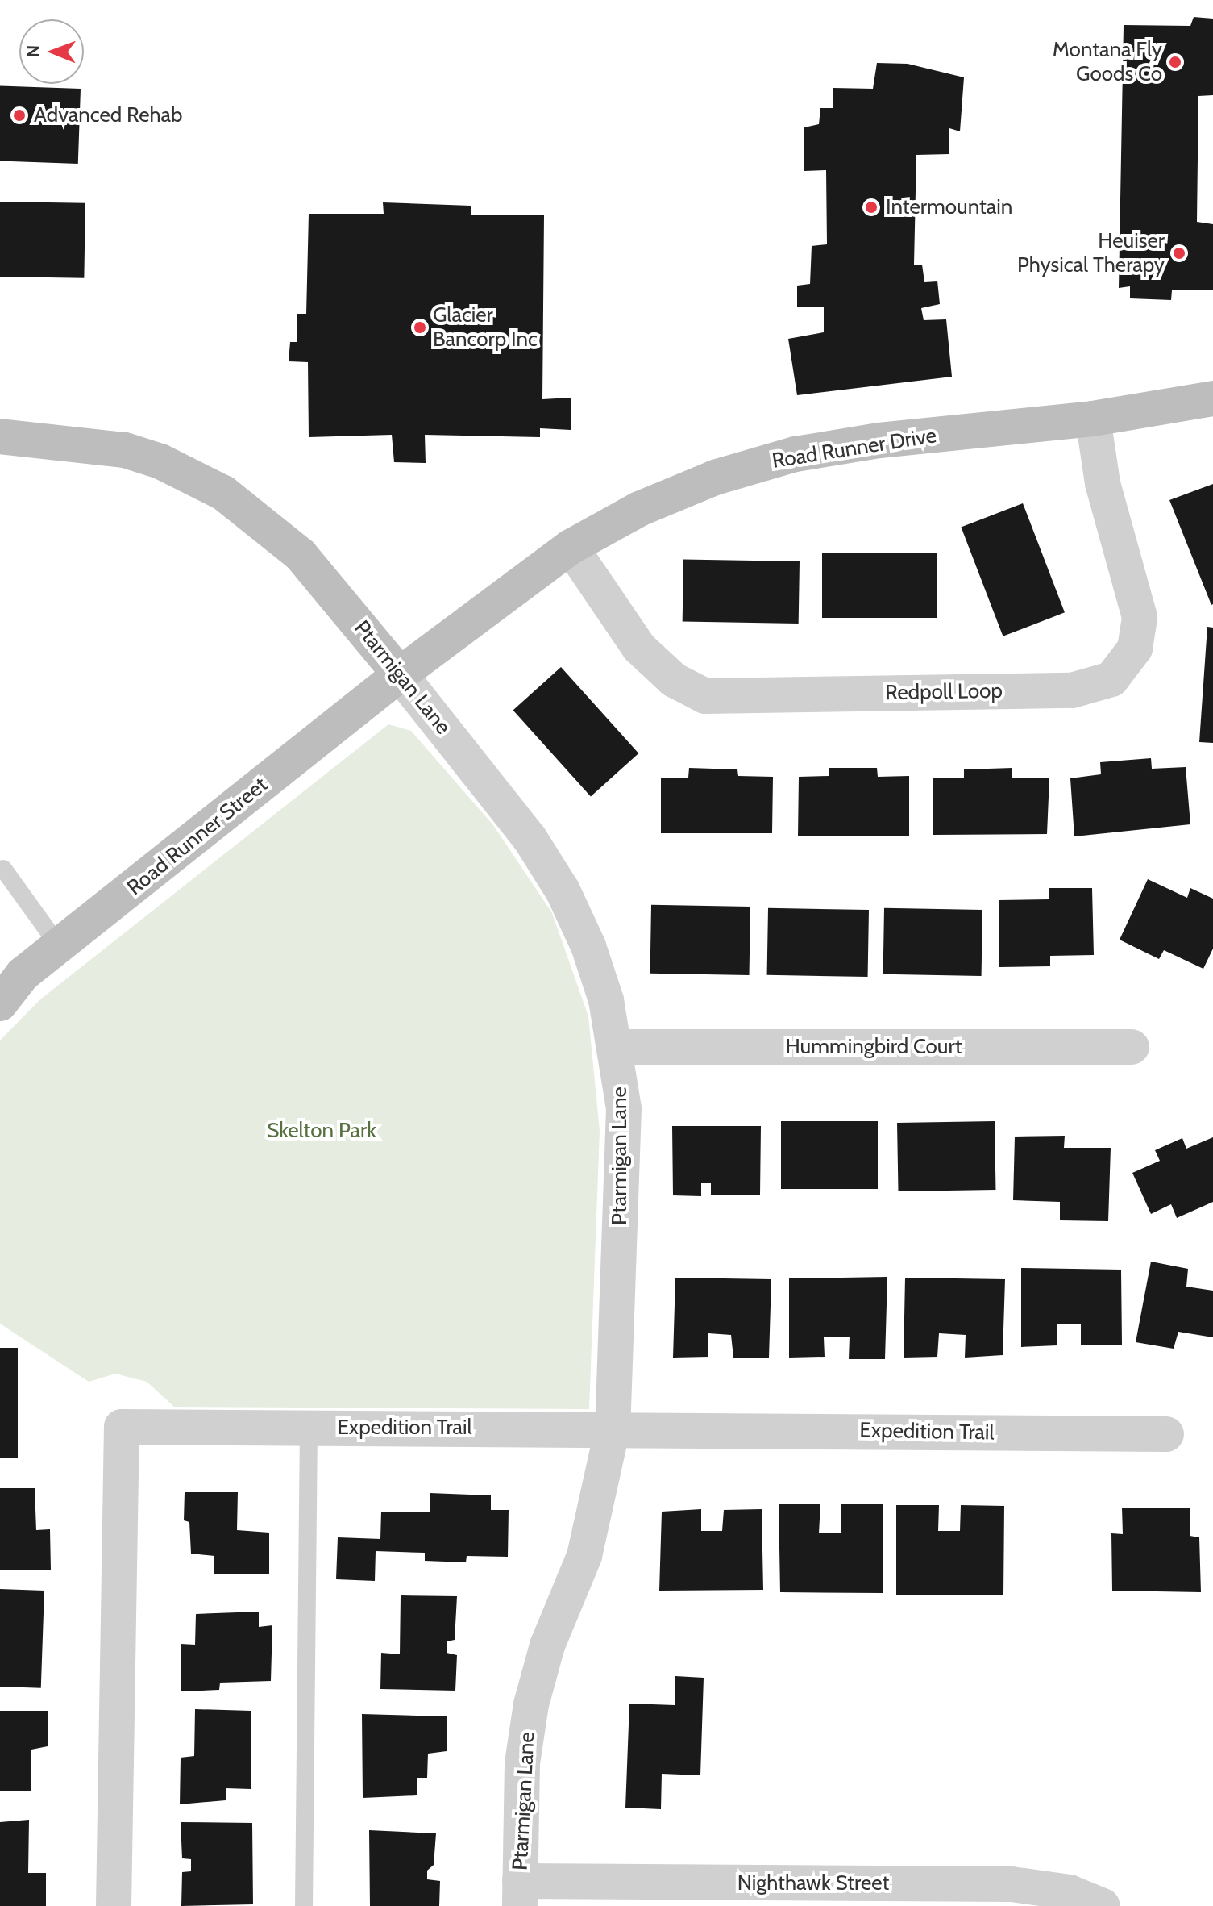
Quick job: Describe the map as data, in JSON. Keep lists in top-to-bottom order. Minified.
{"streets":{"street":["Road Runner Drive","Ptarmigan Lane","Redpoll Loop","Road Runner Street","Hummingbird Court","Expedition Trail","Nighthawk Street"]},"crossings":[["Road Runner Drive","Ptarmigan Lane"],["Road Runner Drive","Redpoll Loop"],["Road Runner Drive","Road Runner Street"],["Ptarmigan Lane","Road Runner Street"],["Ptarmigan Lane","Hummingbird Court"],["Ptarmigan Lane","Expedition Trail"],["Ptarmigan Lane","Nighthawk Street"]],"parks":["Skelton Park"],"places":["Montana Fly Goods Co","Advanced Rehab","Intermountain","Heuiser Physical Therapy","Glacier Bancorp Inc"],"north":"left"}
